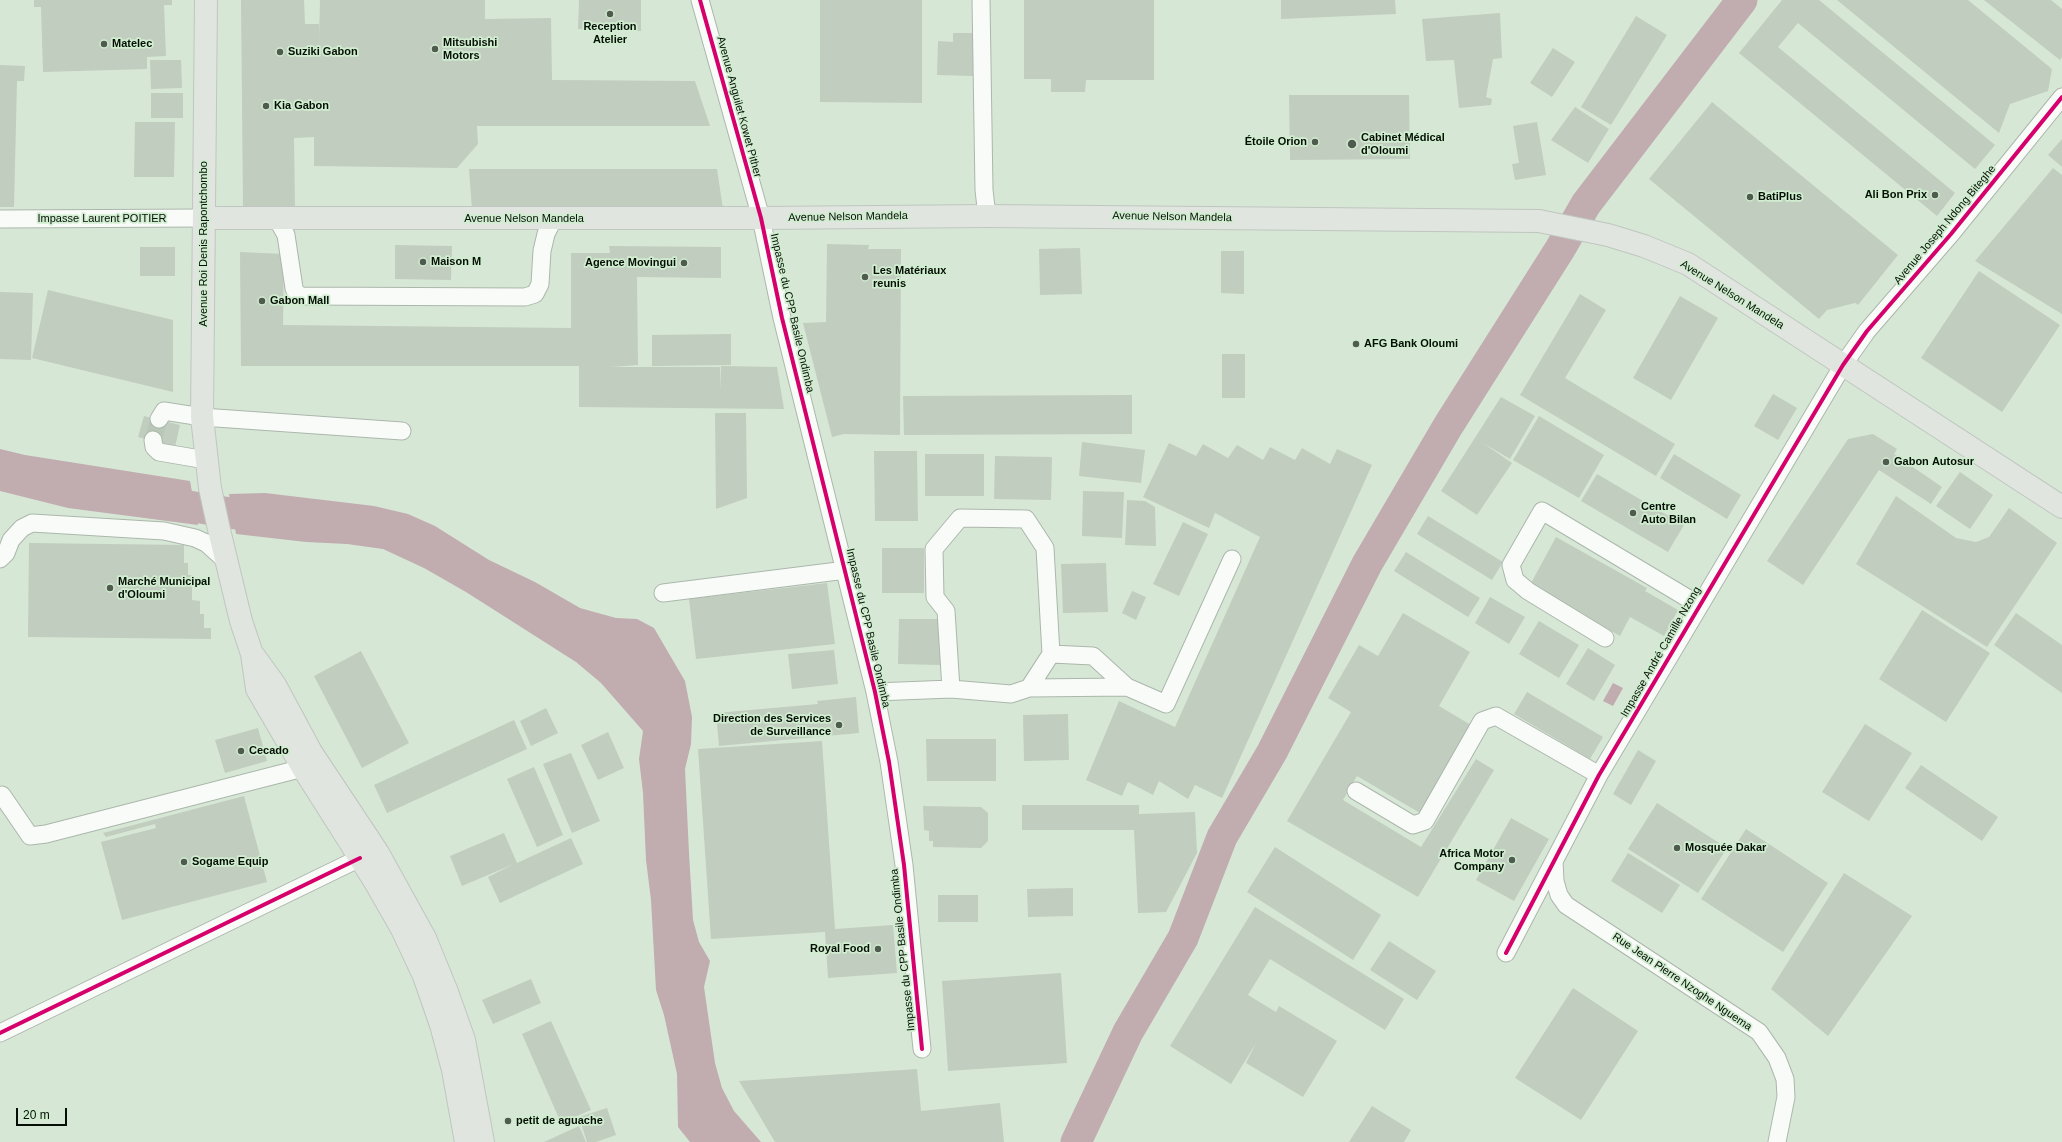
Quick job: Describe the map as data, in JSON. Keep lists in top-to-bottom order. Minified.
{"streets":{"main road":["Avenue Nelson Mandela","Avenue Roi Denis Rapontchombo"],"street":["Avenue Anguilet Kowet Pither","Impasse Laurent POITIER","Avenue Joseph Ndong Biteghe","Impasse du CPP Basile Ondimba","Impasse André Camille Nzong","Rue Jean Pierre Nzoghe Nguema"]},"crossings":[["Avenue Anguilet Kowet Pither","Avenue Nelson Mandela"],["Avenue Anguilet Kowet Pither","Impasse du CPP Basile Ondimba"],["Avenue Nelson Mandela","Impasse Laurent POITIER"],["Avenue Nelson Mandela","Avenue Joseph Ndong Biteghe"],["Avenue Nelson Mandela","Avenue Roi Denis Rapontchombo"],["Avenue Nelson Mandela","Impasse du CPP Basile Ondimba"],["Avenue Nelson Mandela","Impasse André Camille Nzong"],["Impasse Laurent POITIER","Avenue Roi Denis Rapontchombo"],["Avenue Joseph Ndong Biteghe","Impasse André Camille Nzong"],["Impasse André Camille Nzong","Rue Jean Pierre Nzoghe Nguema"]],"places":["Reception Atelier","Matelec","Mitsubishi Motors","Suziki Gabon","Kia Gabon","Étoile Orion","Cabinet Médical d'Oloumi","Ali Bon Prix","BatiPlus","Maison M","Agence Movingui","Les Matériaux reunis","Gabon Mall","AFG Bank Oloumi","Gabon Autosur","Centre Auto Bilan","Marché Municipal d'Oloumi","Direction des Services de Surveillance","Cecado","Mosquée Dakar","Africa Motor Company","Sogame Equip","Royal Food","petit de aguache"],"scale_bar":"20 m"}
